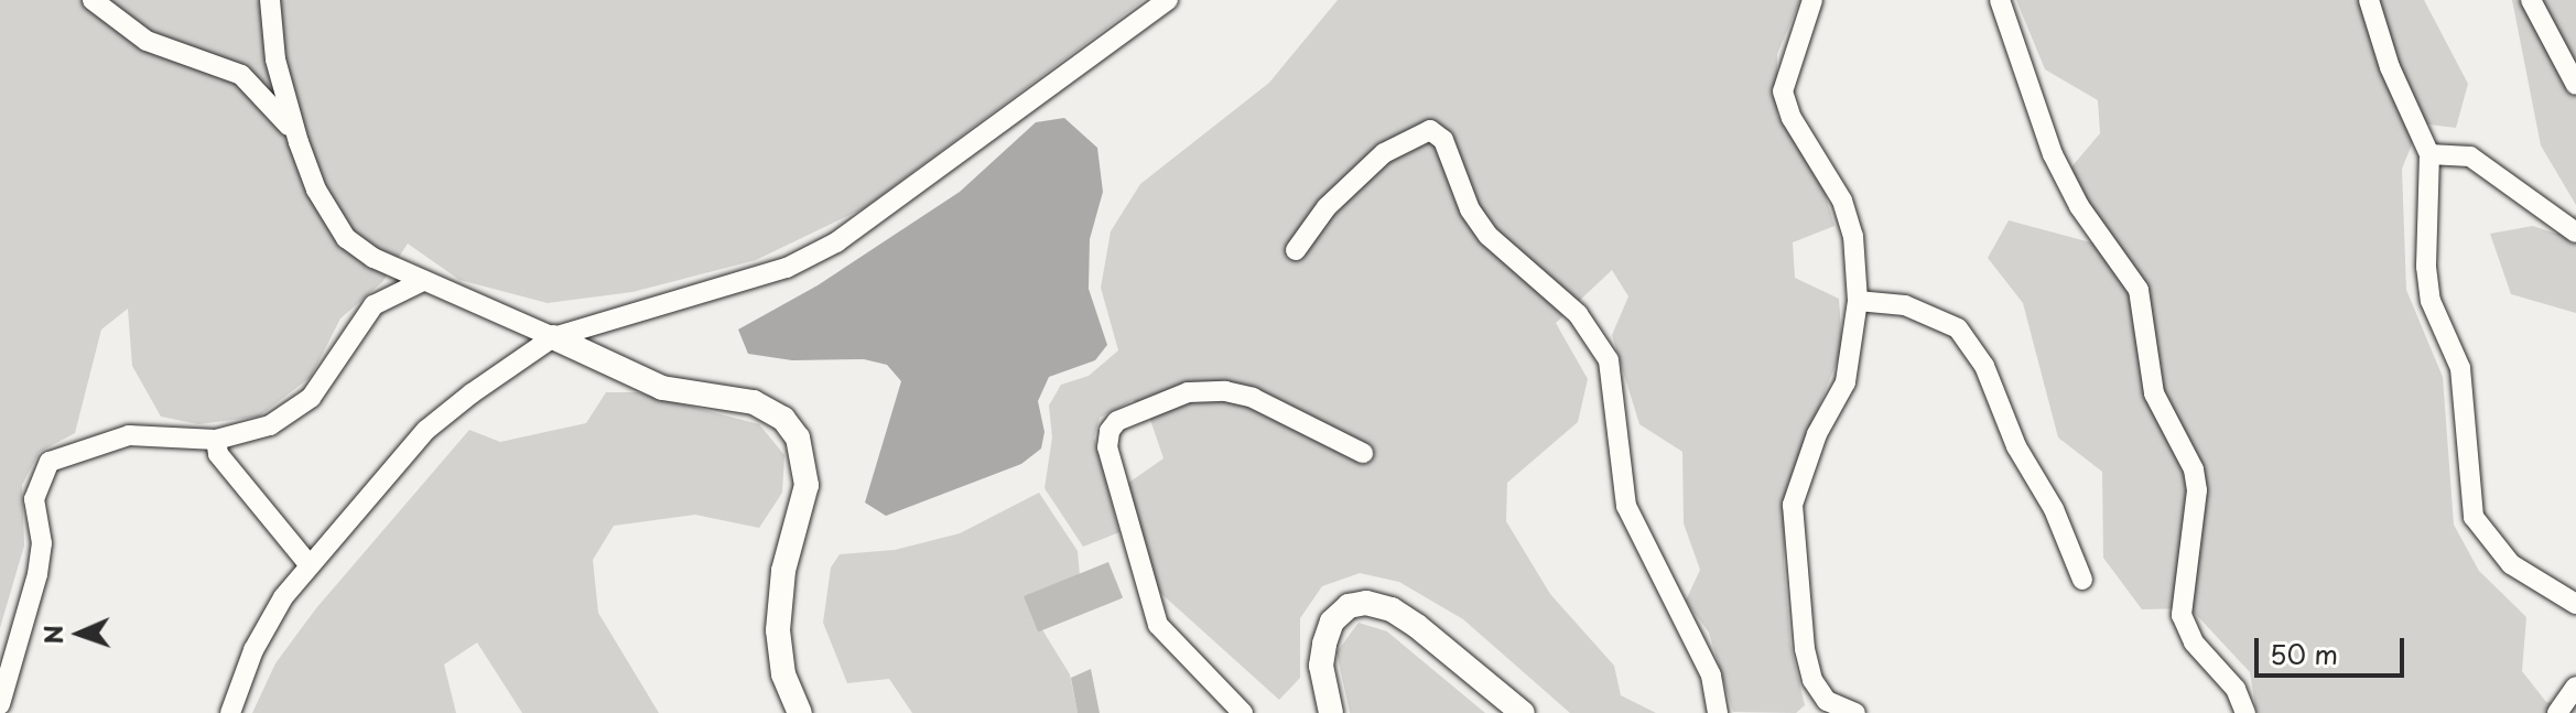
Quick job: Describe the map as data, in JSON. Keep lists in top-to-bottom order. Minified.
{"scale_bar":"50 m","north":"left"}
